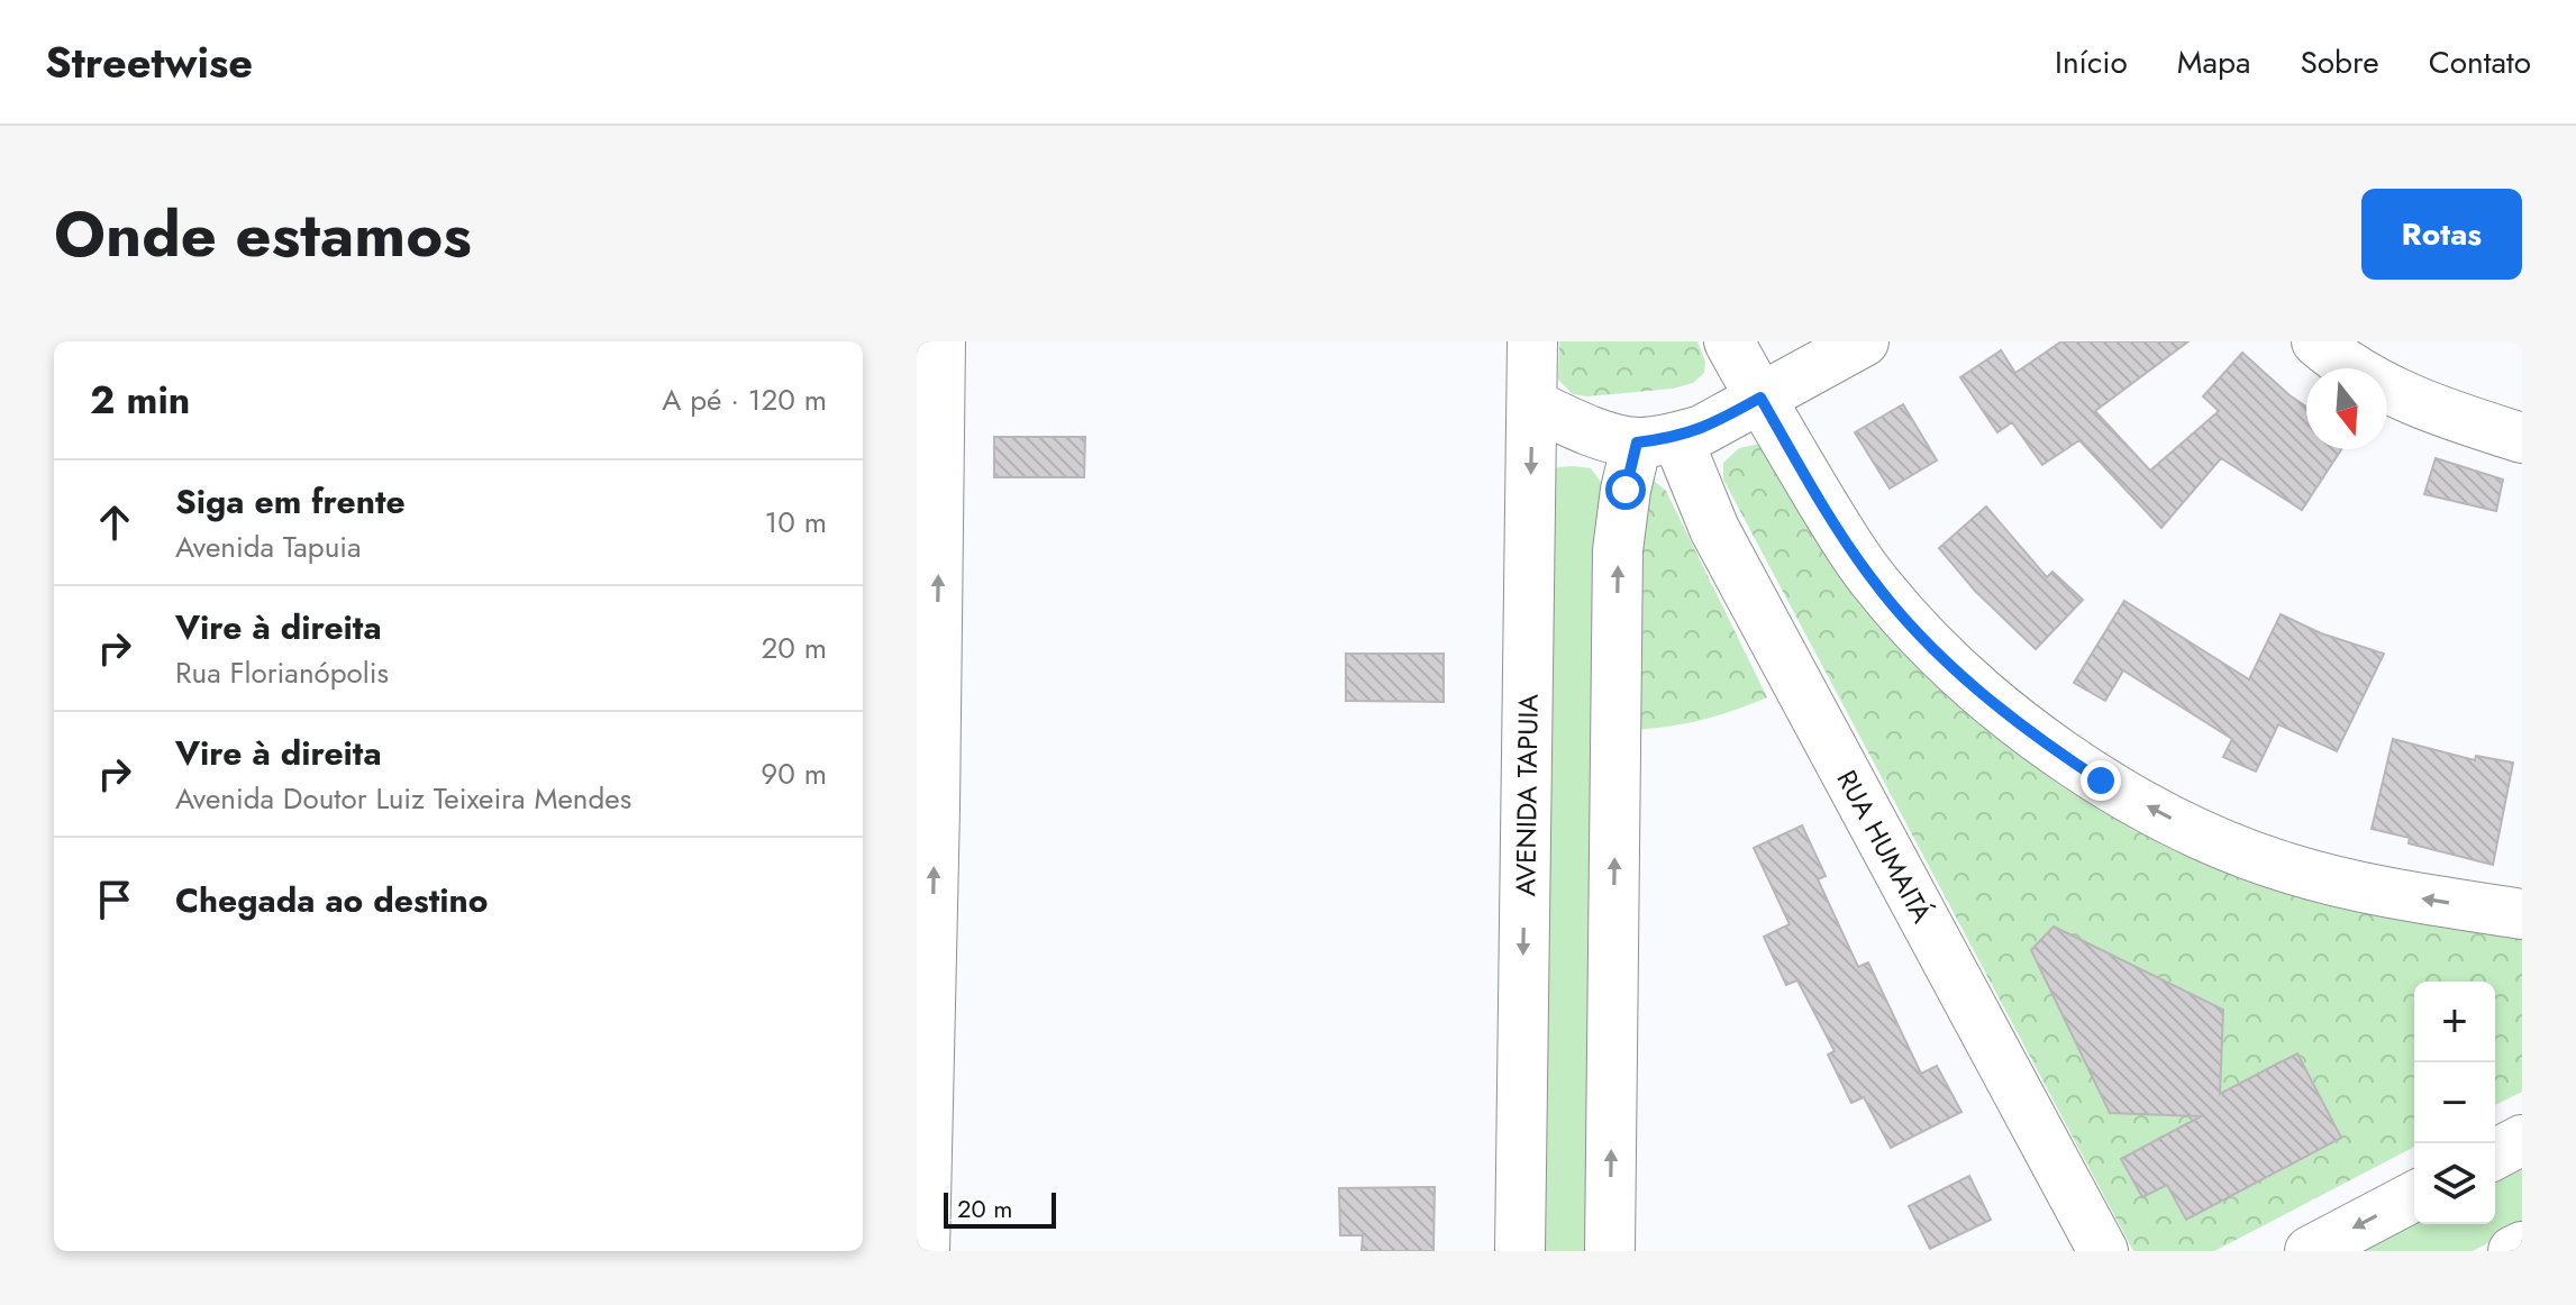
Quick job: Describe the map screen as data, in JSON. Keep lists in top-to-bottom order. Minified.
{"streets":{"street":["AVENIDA TAPUIA","RUA HUMAITÁ"]},"scale_bar":"20 m","north":"bottom","page":{"header":"Streetwise","nav":["Início","Mapa","Sobre","Contato"],"title":"Onde estamos","buttons":"Rotas","heading":["2 min","A pé · 120 m"],"list":[["Siga em frente","Avenida Tapuia","10 m"],["Vire à direita","Rua Florianópolis","20 m"],["Vire à direita","Avenida Doutor Luiz Teixeira Mendes","90 m"],"Chegada ao destino"],"map_buttons":["+","−"],"scale":"20 m"}}
